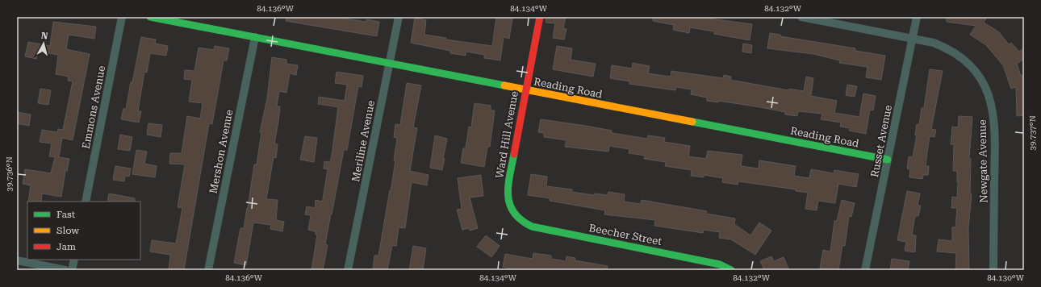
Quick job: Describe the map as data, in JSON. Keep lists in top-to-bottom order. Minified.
{"streets":{"street":["Reading Road","Emmons Avenue","Ward Hill Avenue","Meriline Avenue","Russet Avenue","Mershon Avenue","Newgate Avenue","Beecher Street"]},"crossings":[["Reading Road","Ward Hill Avenue"],["Reading Road","Meriline Avenue"],["Reading Road","Russet Avenue"],["Reading Road","Mershon Avenue"],["Ward Hill Avenue","Beecher Street"],["Russet Avenue","Newgate Avenue"]],"legend":["Fast","Slow","Jam"],"north":"top","coordinates":["84.136°W","84.134°W","84.132°W","39.737°N","39.736°N","84.130°W"]}
